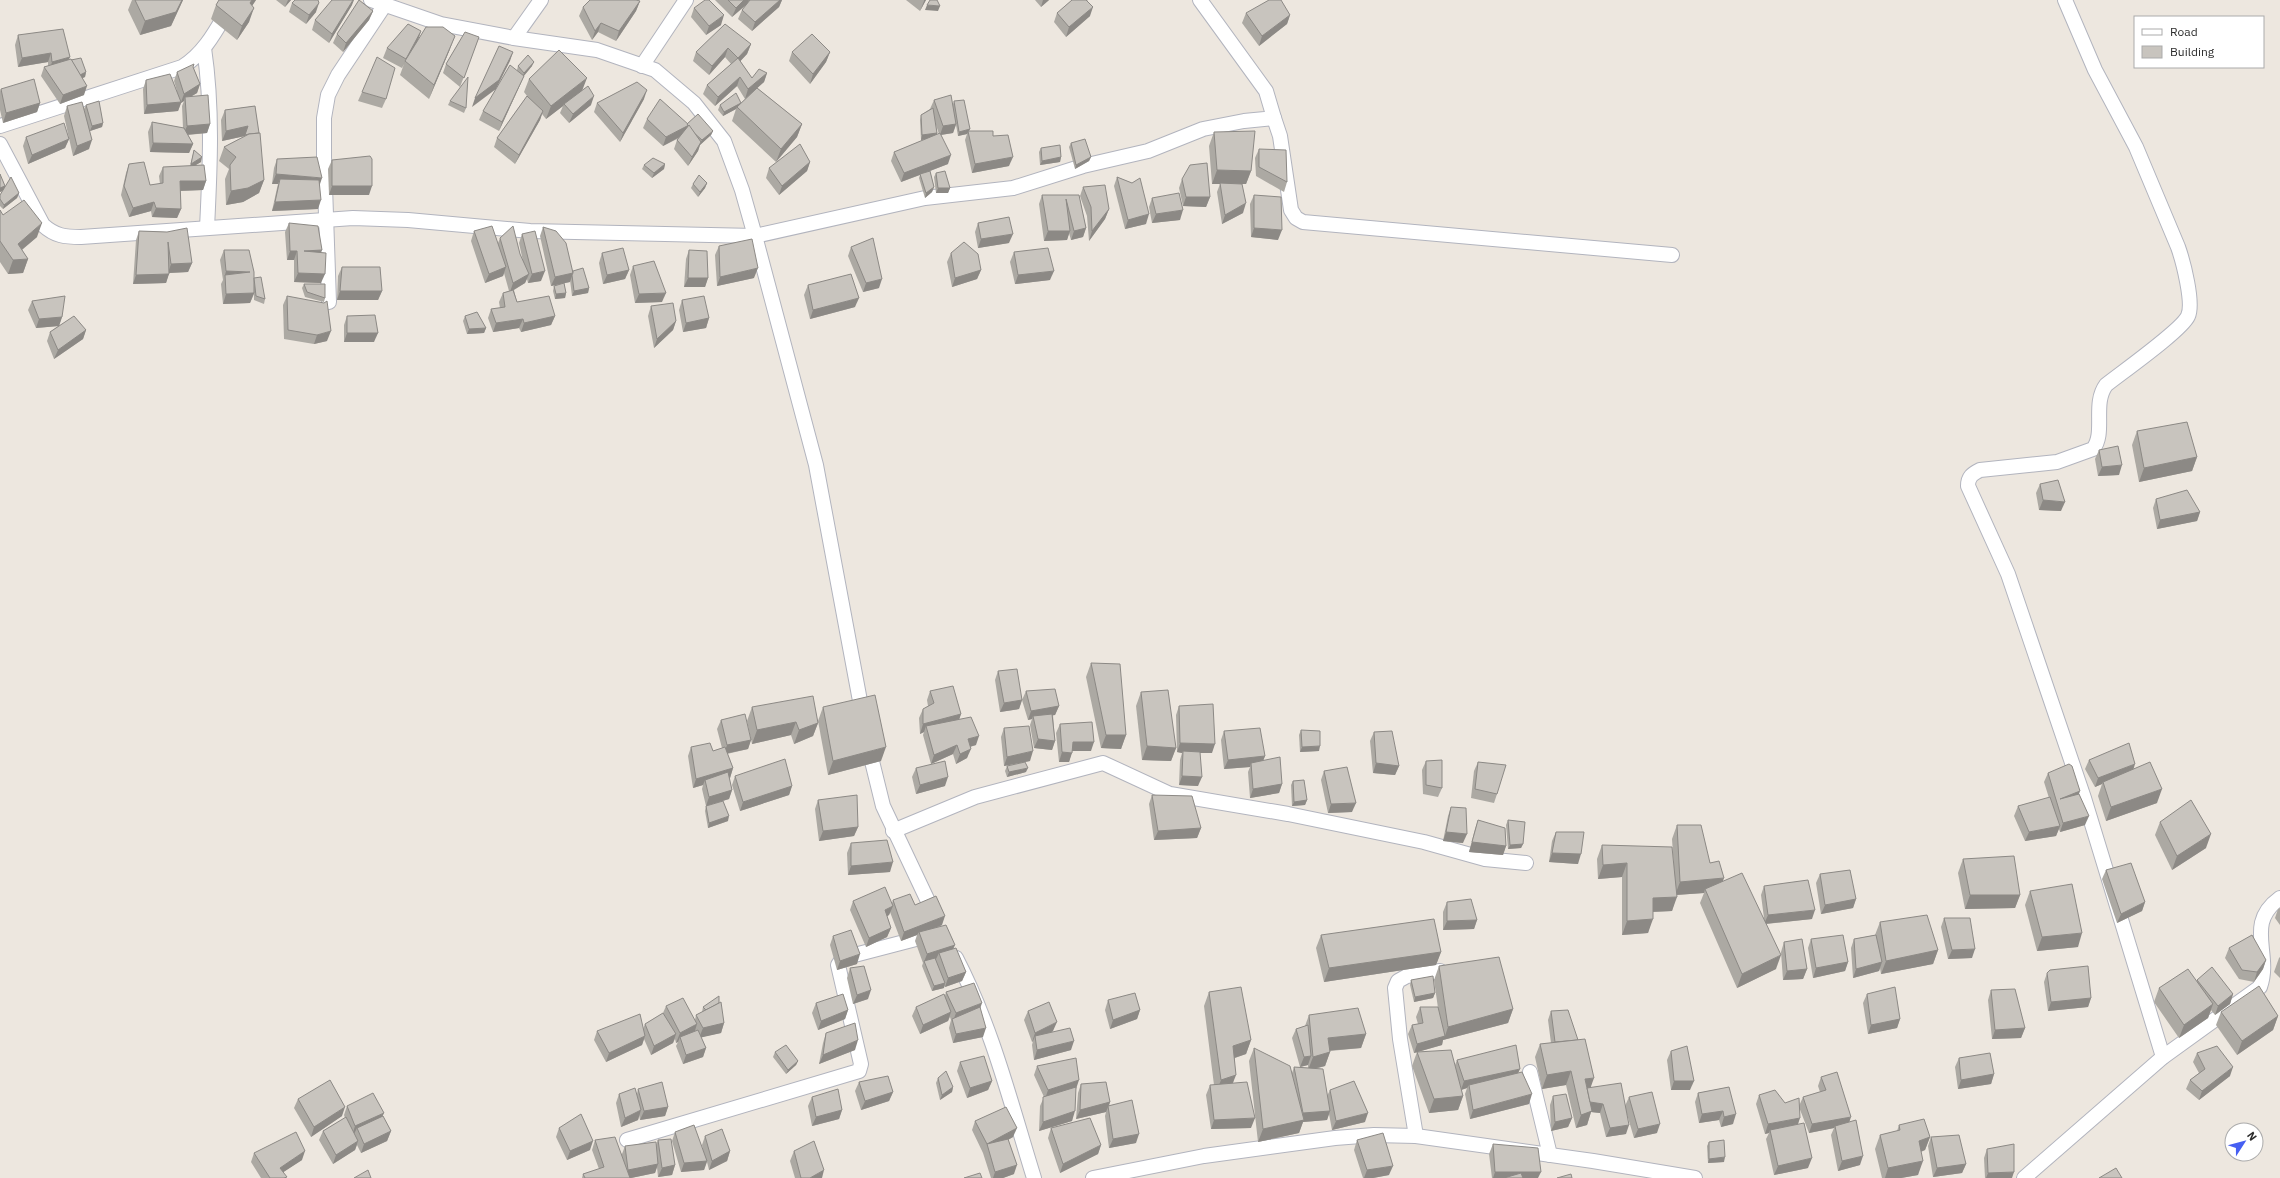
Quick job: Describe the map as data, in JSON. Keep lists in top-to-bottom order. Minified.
{"legend":["Road","Building"],"north":"top right"}
